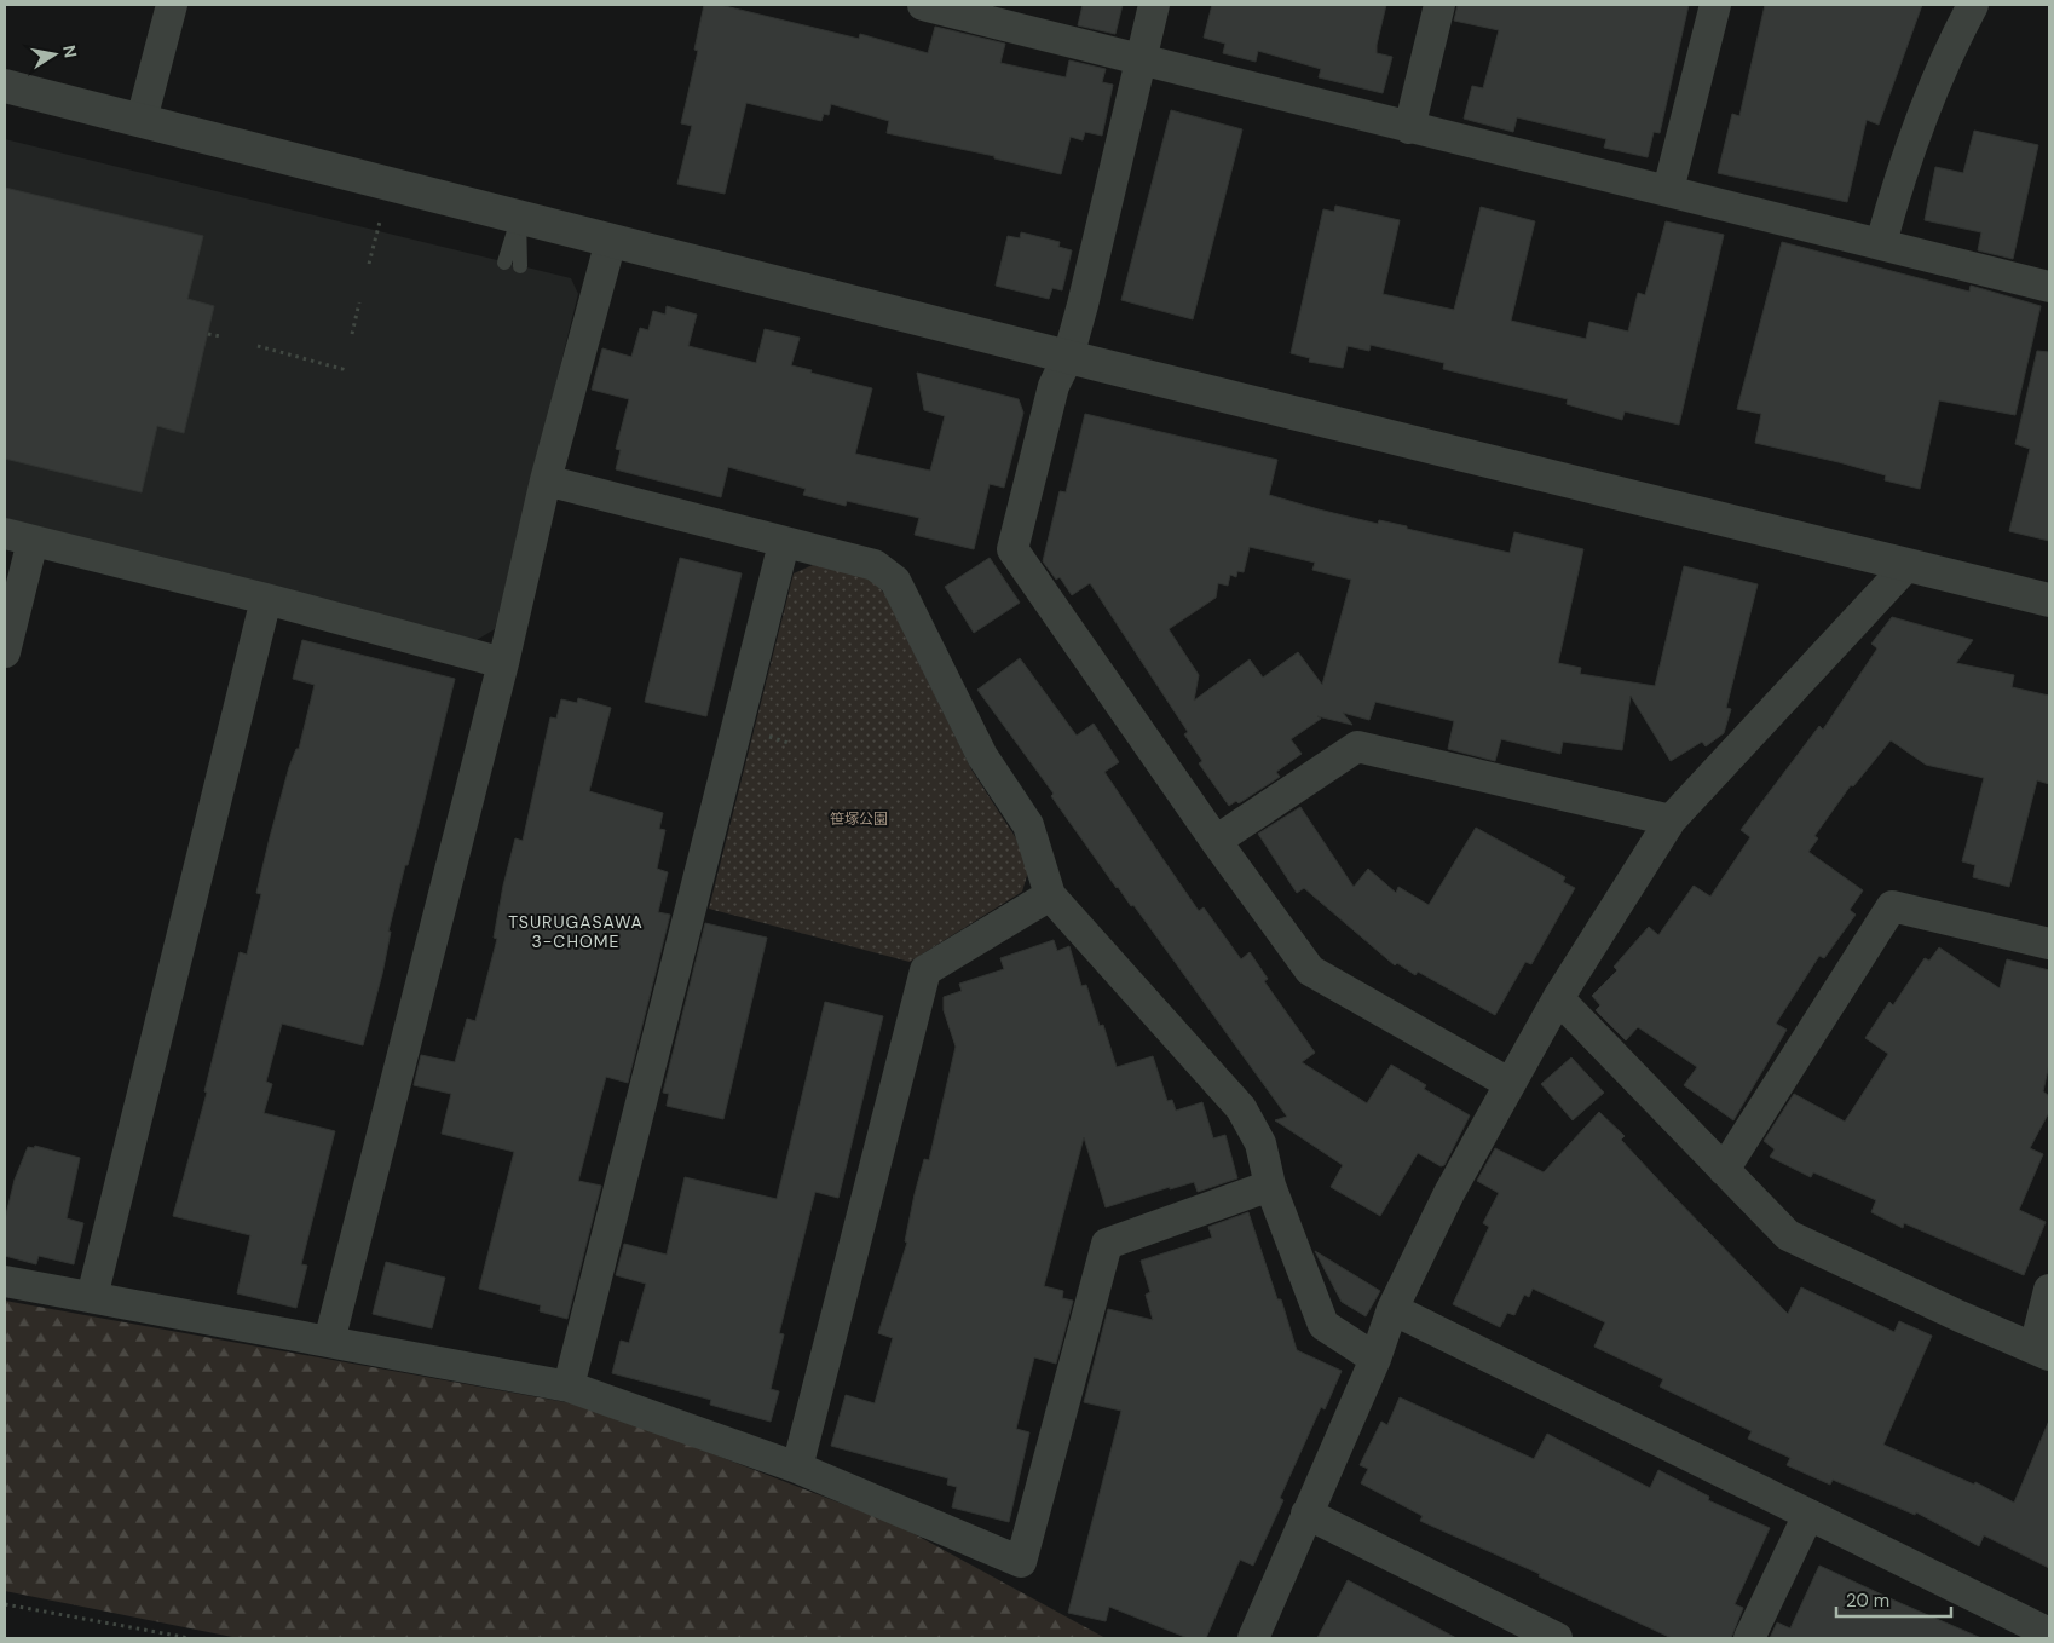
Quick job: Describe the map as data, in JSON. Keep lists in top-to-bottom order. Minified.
{"districts":["TSURUGASAWA 3-CHOME"],"parks":["笹塚公園"],"scale_bar":"20 m","north":"right"}
